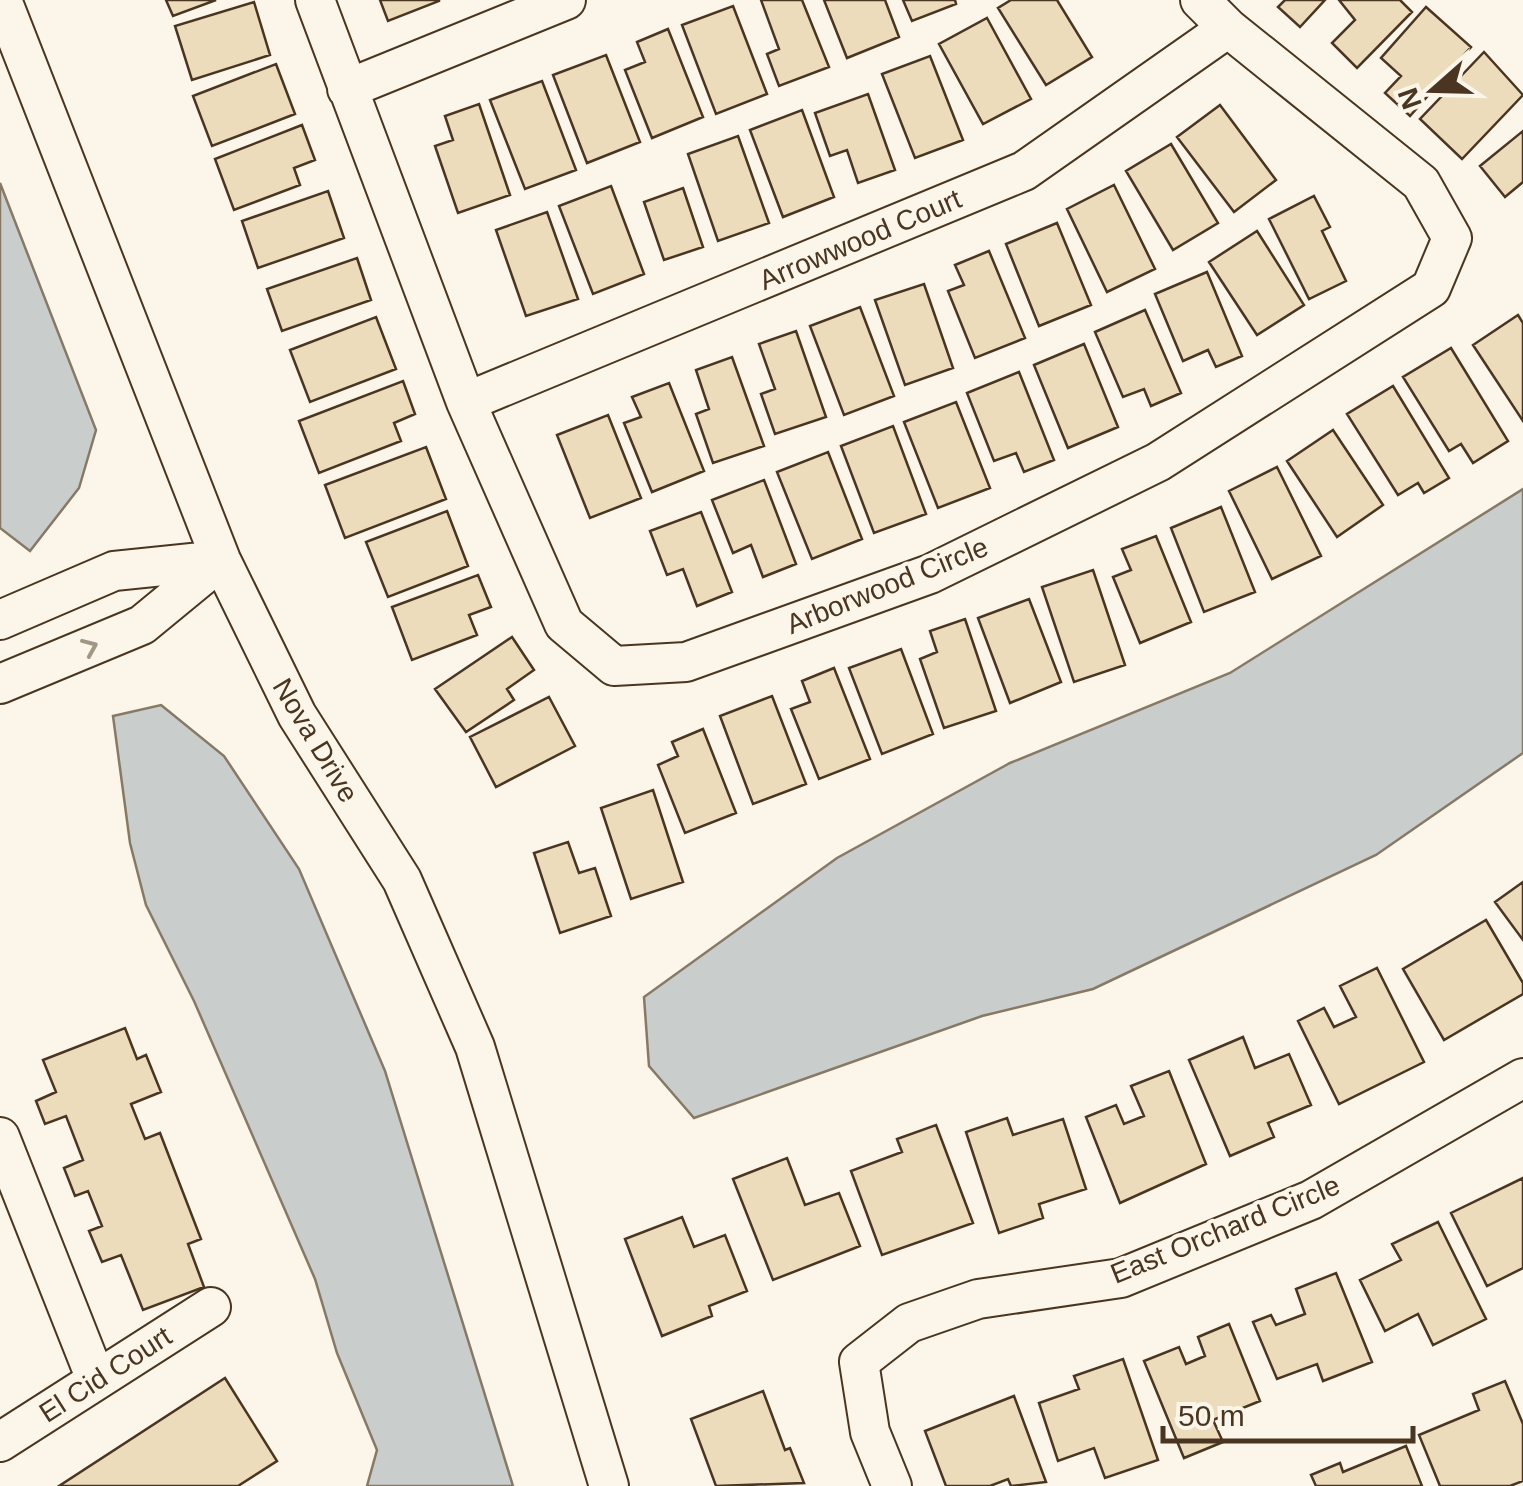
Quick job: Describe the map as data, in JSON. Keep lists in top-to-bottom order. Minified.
{"streets":{"street":["Arrowwood Court","Arborwood Circle","Nova Drive","East Orchard Circle","El Cid Court"]},"crossings":[["Arrowwood Court","Arborwood Circle"]],"scale_bar":"50 m","north":"left"}
